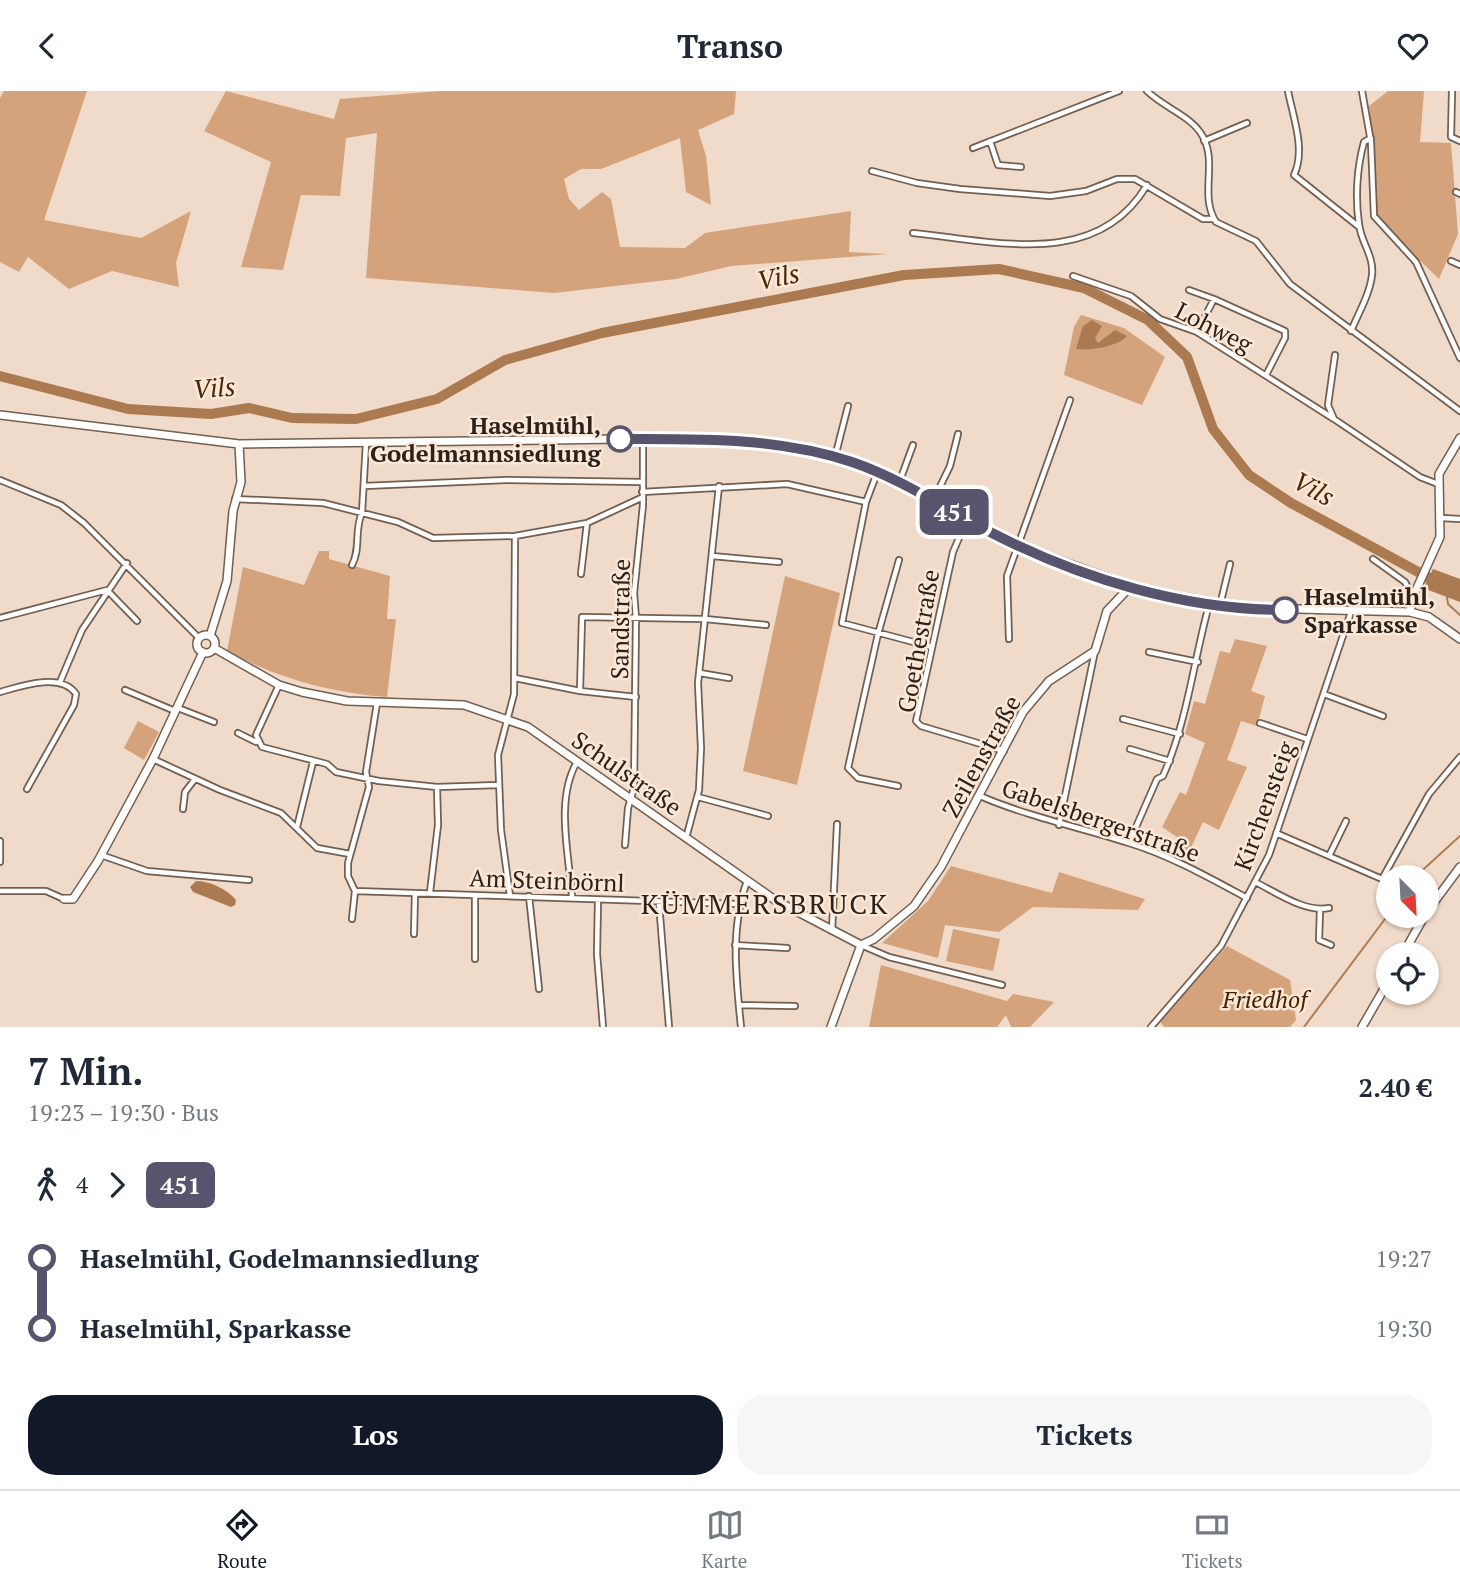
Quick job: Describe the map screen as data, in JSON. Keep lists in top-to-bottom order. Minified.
{"streets":{"street":["Lohweg","Sandstraße","Goethestraße","Zeilenstraße","Schulstraße","Kirchensteig","Gabelsbergerstraße","Am Steinbörnl"]},"crossings":[["Sandstraße","Schulstraße"],["Goethestraße","Zeilenstraße"],["Zeilenstraße","Schulstraße"],["Zeilenstraße","Gabelsbergerstraße"],["Kirchensteig","Gabelsbergerstraße"]],"districts":["KÜMMERSBRUCK"],"water":["Vils"],"parks":["Friedhof"],"places":["Haselmühl, Godelmannsiedlung","Haselmühl, Sparkasse"],"lines":["bus line 451"],"north":"bottom right","page":{"header":"Transo","on_map":"451","heading":["7 Min.","19:23 – 19:30 · Bus","2.40 €"],"legs":["4","451"],"list":[{"name":"Haselmühl, Godelmannsiedlung","value":"19:27"},{"name":"Haselmühl, Sparkasse","value":"19:30"}],"buttons":["Los","Tickets"],"tabs":["Route","Karte","Tickets"]}}
